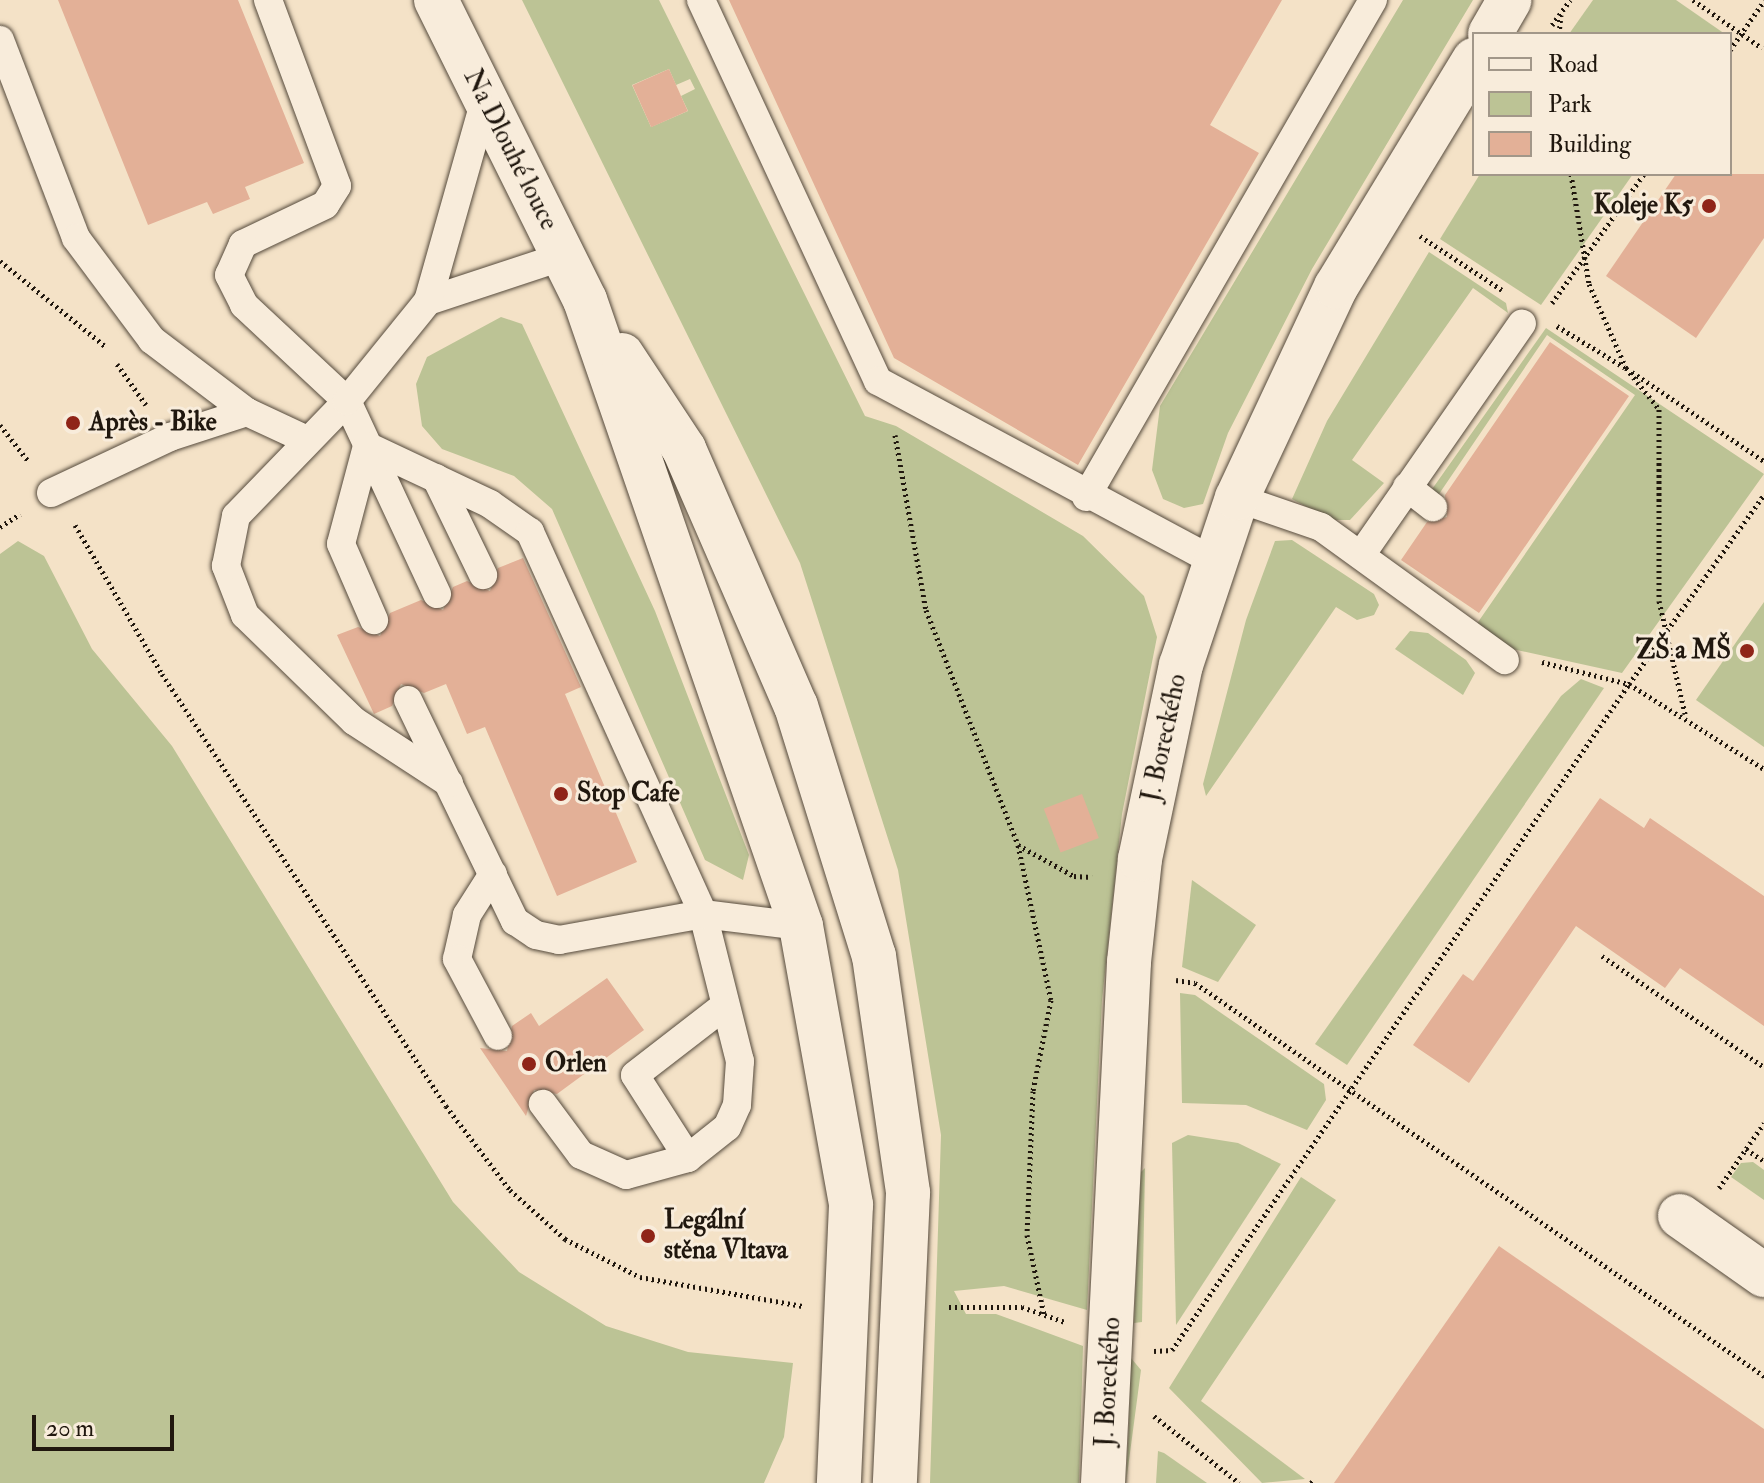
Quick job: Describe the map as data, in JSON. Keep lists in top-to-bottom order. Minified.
{"streets":{"main road":["Na Dlouhé louce","J. Boreckého"]},"places":["Koleje K5","Après - Bike","ZŠ a MŠ","Stop Cafe","Orlen","Legální stěna Vltava"],"legend":["Road","Park","Building"],"scale_bar":"20 m"}
